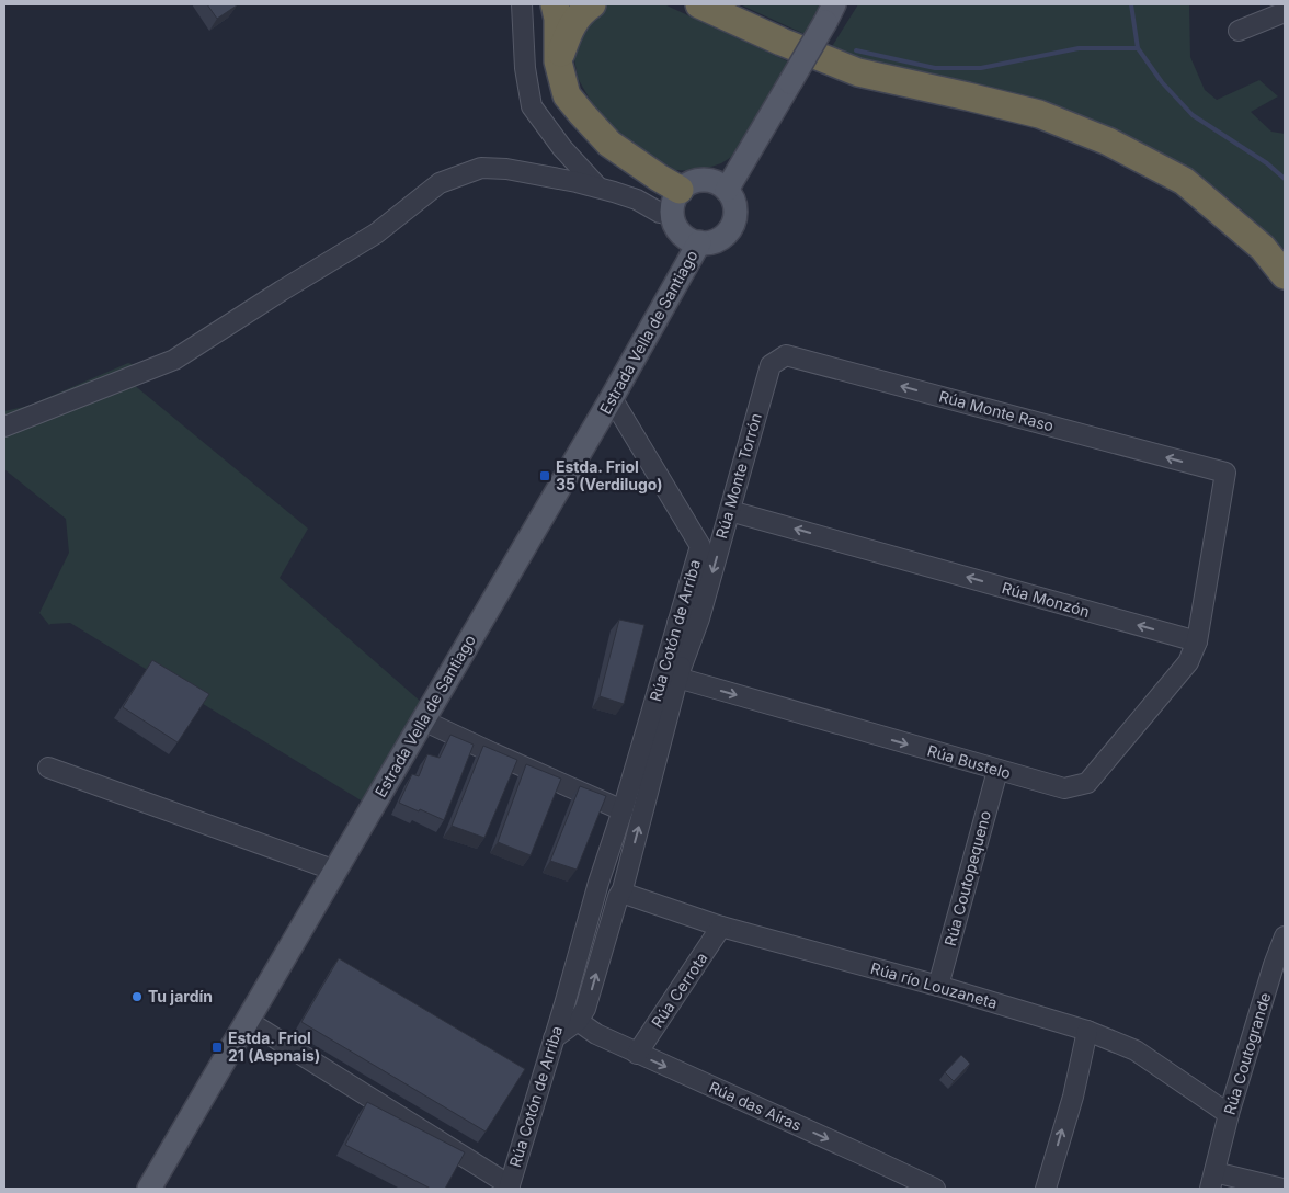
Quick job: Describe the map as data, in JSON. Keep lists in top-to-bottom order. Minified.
{"streets":{"main road":["Estrada Vella de Santiago"],"street":["Rúa Monte Raso","Rúa Monte Torrón","Rúa Monzón","Rúa Cotón de Arriba","Rúa Bustelo","Rúa Coutopequeno","Rúa río Louzaneta","Rúa Cerrota","Rúa Coutogrande","Rúa das Airas"]},"crossings":[["Estrada Vella de Santiago","Rúa Cotón de Arriba"],["Rúa Monte Raso","Rúa Monte Torrón"],["Rúa Monte Raso","Rúa Monzón"],["Rúa Monte Raso","Rúa Bustelo"],["Rúa Monte Torrón","Rúa Monzón"],["Rúa Monte Torrón","Rúa Cotón de Arriba"],["Rúa Monte Torrón","Rúa Bustelo"],["Rúa Monte Torrón","Rúa río Louzaneta"],["Rúa Monte Torrón","Rúa das Airas"],["Rúa Monzón","Rúa Bustelo"],["Rúa Cotón de Arriba","Rúa das Airas"],["Rúa Bustelo","Rúa Coutopequeno"],["Rúa Coutopequeno","Rúa río Louzaneta"],["Rúa río Louzaneta","Rúa Cerrota"],["Rúa río Louzaneta","Rúa Coutogrande"],["Rúa Cerrota","Rúa das Airas"]],"one_way":["Rúa Monzón","Rúa Bustelo","Rúa das Airas"],"places":{"transit":["Estda. Friol 35 (Verdilugo)","Estda. Friol 21 (Aspnais)"],"other":["Tu jardín"]}}
